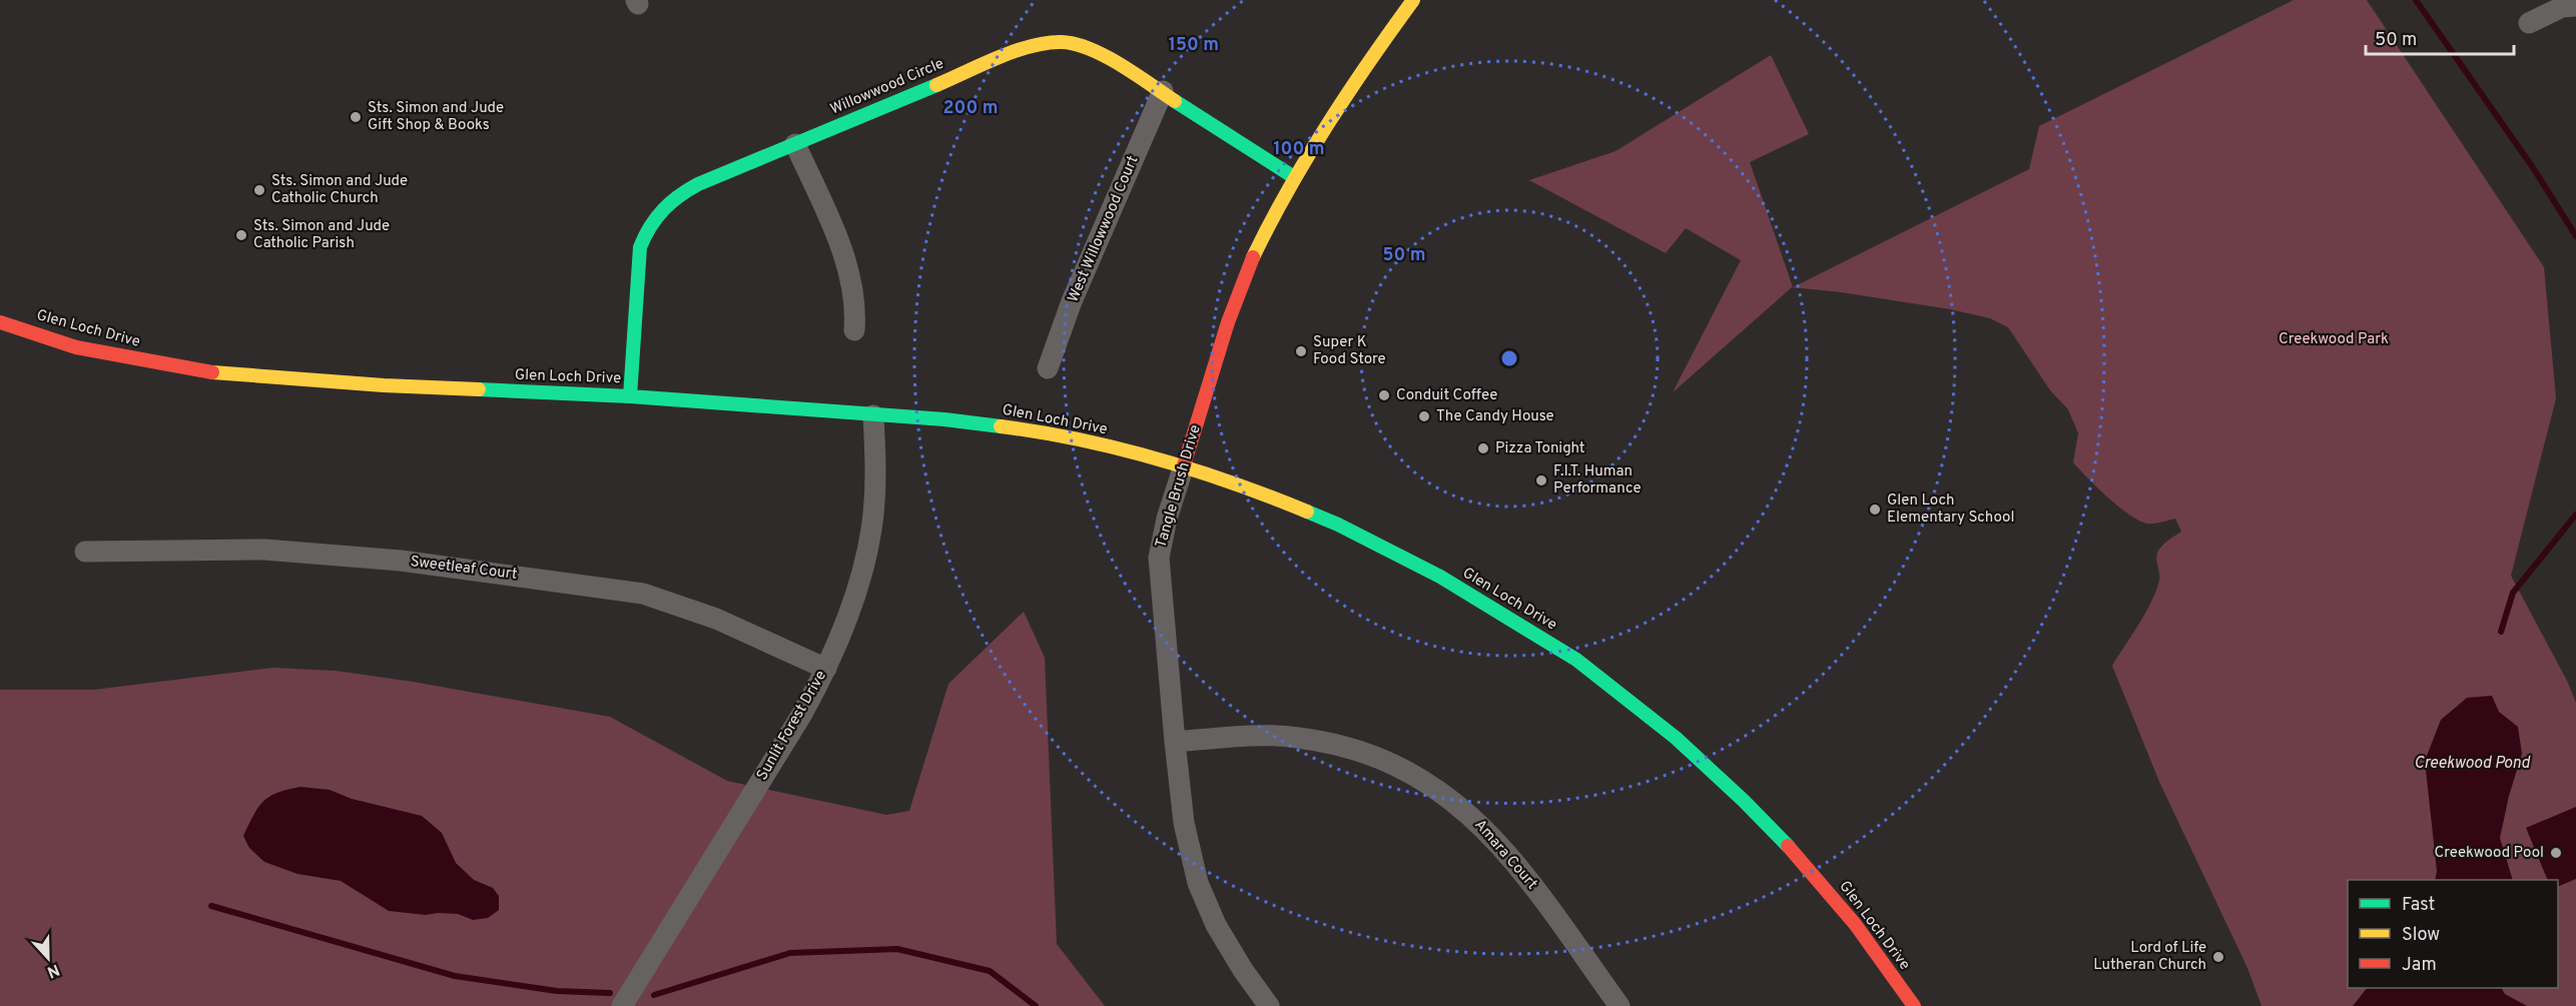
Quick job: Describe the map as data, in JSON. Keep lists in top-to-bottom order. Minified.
{"streets":{"street":["Willowwood Circle","West Willowwood Court","Glen Loch Drive","Tangle Brush Drive","Sweetleaf Court","Sunlit Forest Drive","Amara Court"]},"crossings":[["Willowwood Circle","West Willowwood Court"],["Willowwood Circle","Glen Loch Drive"],["Willowwood Circle","Tangle Brush Drive"],["Glen Loch Drive","Tangle Brush Drive"],["Glen Loch Drive","Sunlit Forest Drive"],["Tangle Brush Drive","Amara Court"],["Sweetleaf Court","Sunlit Forest Drive"]],"water":["Creekwood Pond"],"parks":["Creekwood Park"],"places":["Sts. Simon and Jude Gift Shop & Books","Sts. Simon and Jude Catholic Church","Sts. Simon and Jude Catholic Parish","Super K Food Store","Conduit Coffee","The Candy House","Pizza Tonight","F.I.T. Human Performance","Glen Loch Elementary School","Creekwood Pool","Lord of Life Lutheran Church"],"legend":["Fast","Slow","Jam"],"scale_bar":"50 m","north":"bottom","rings":["150 m","200 m","100 m","50 m"]}
